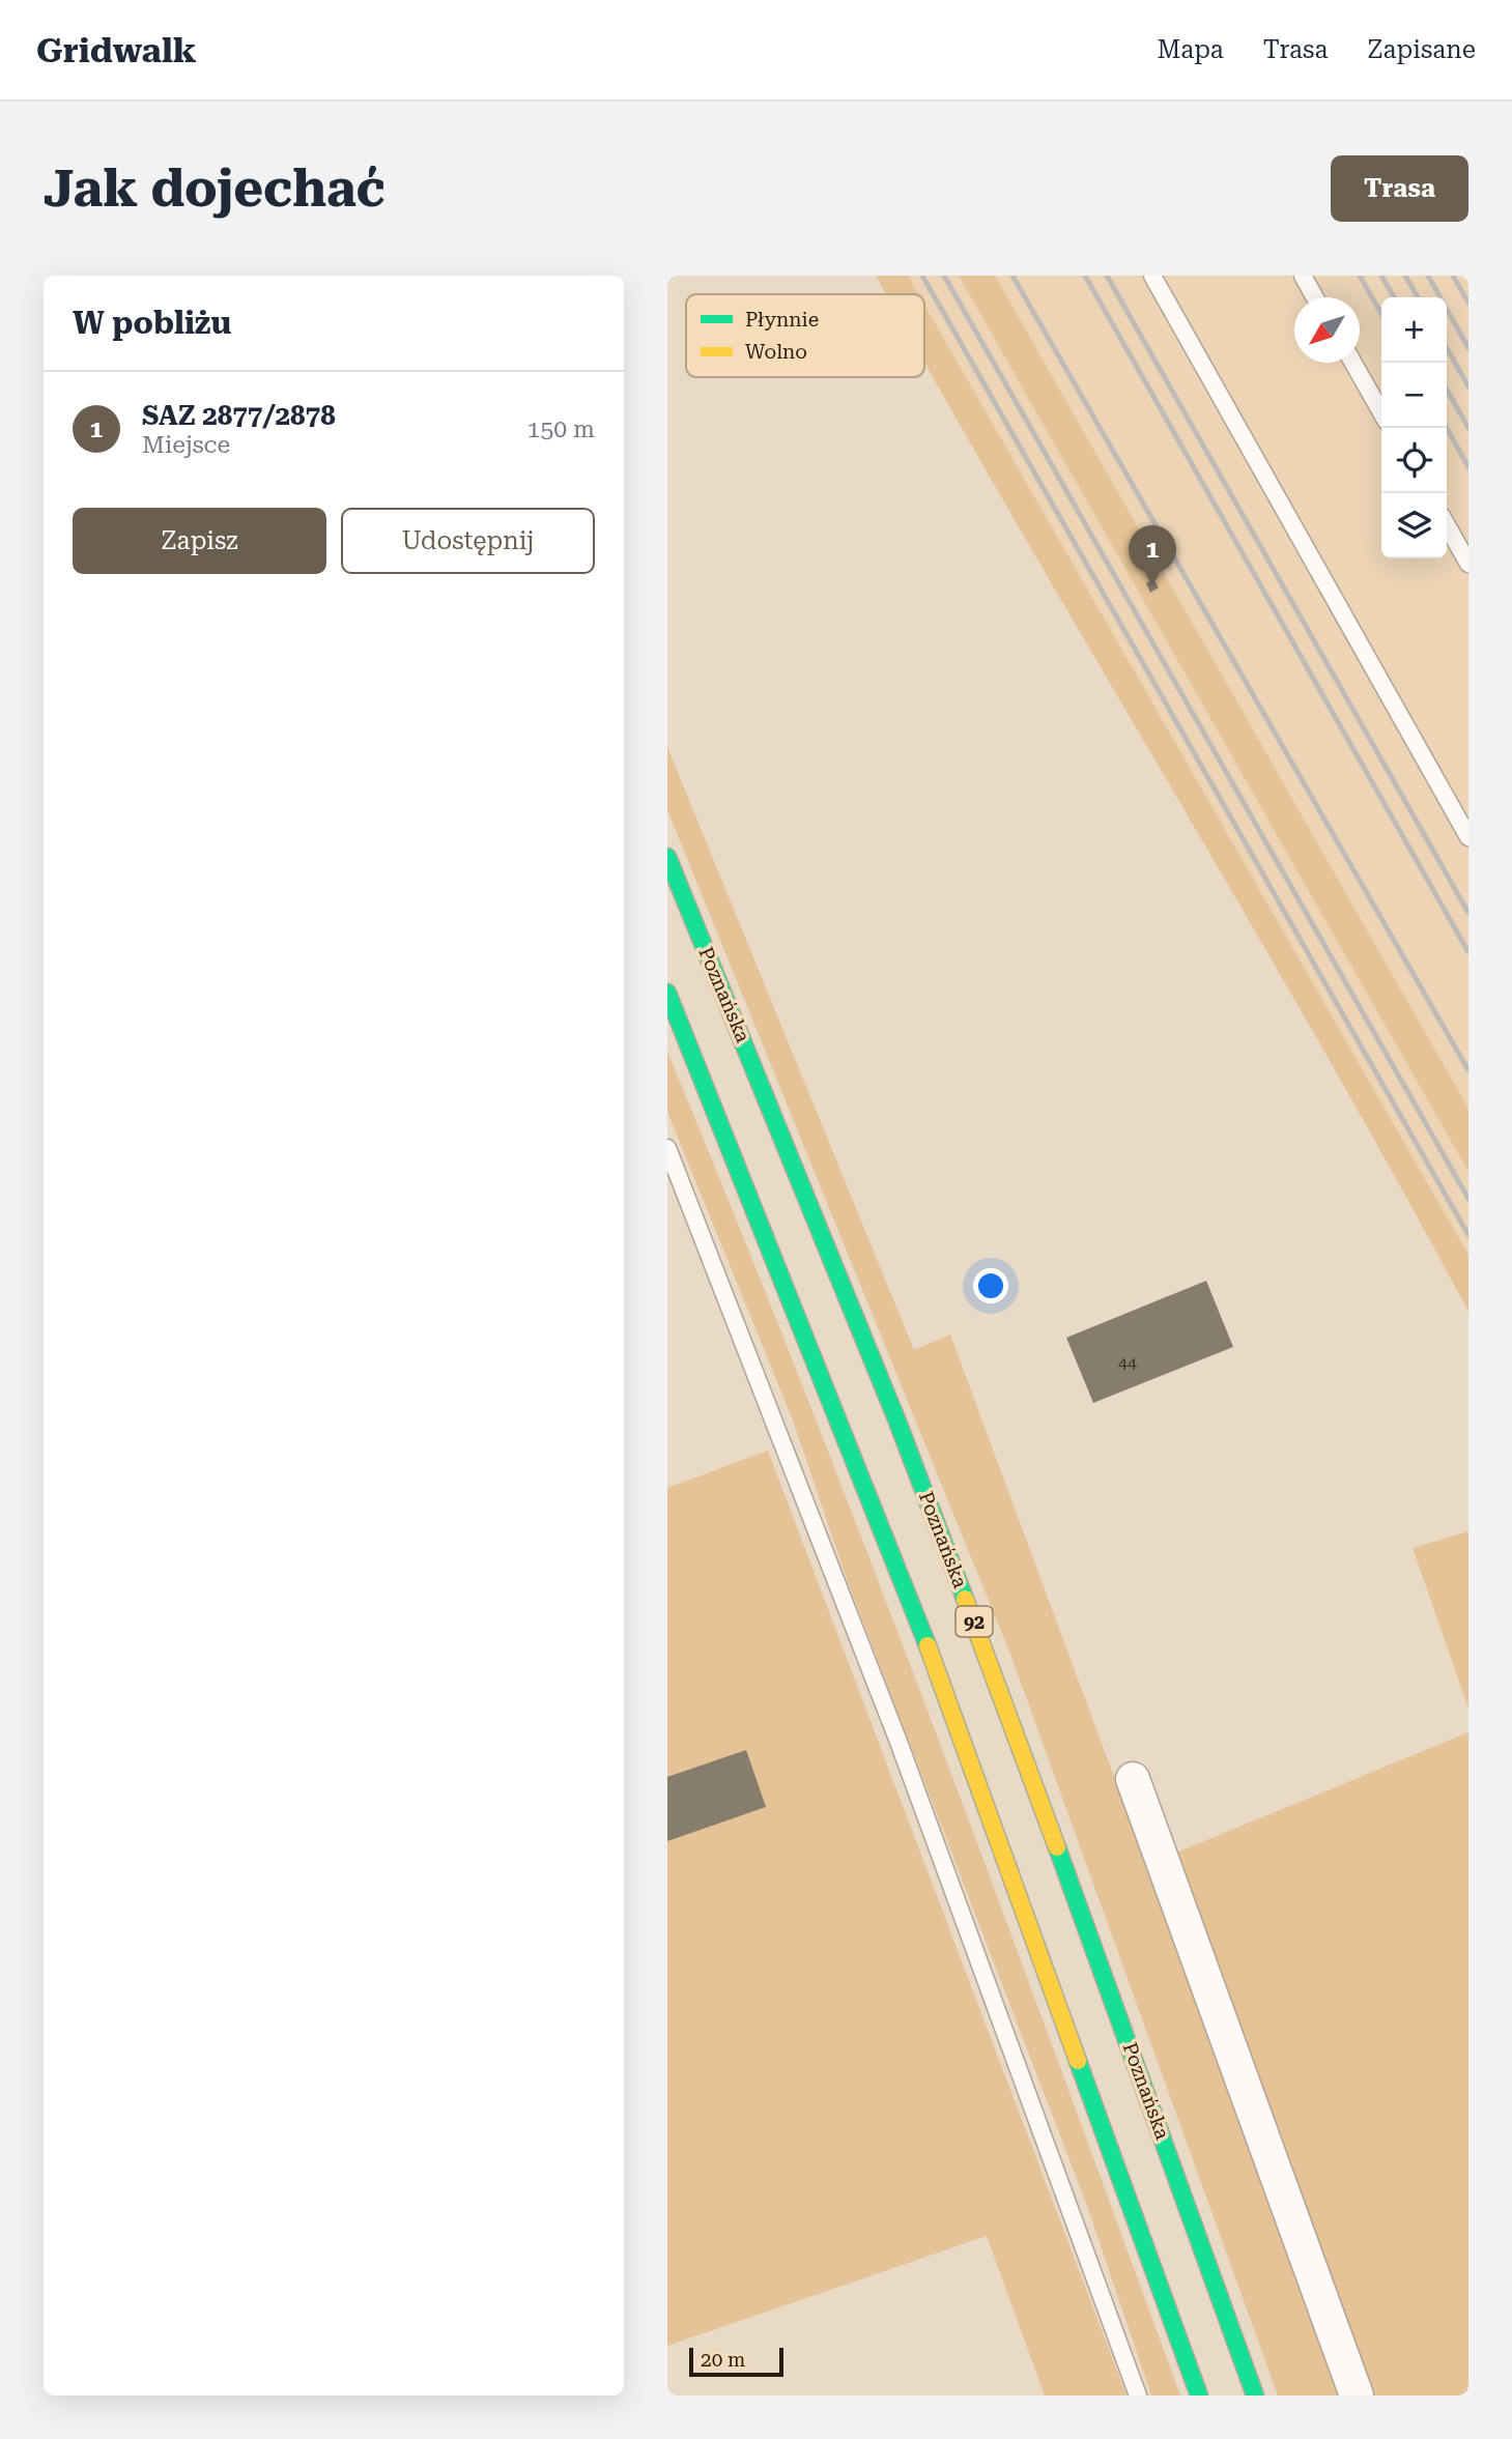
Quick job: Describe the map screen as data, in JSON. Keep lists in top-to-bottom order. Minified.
{"streets":{"main road":["Poznańska","92"]},"house_numbers":["44"],"legend":["Płynnie","Wolno"],"scale_bar":"20 m","north":"bottom left","page":{"header":"Gridwalk","nav":["Mapa","Trasa","Zapisane"],"buttons":["Trasa",["Zapisz","Udostępnij"]],"title":"Jak dojechać","heading":"W pobliżu","map_buttons":["+","−"],"list":[{"mark":"1","name":"SAZ 2877/2878","note":"Miejsce","value":"150 m"}],"pins":"1","scale":"20 m"}}
